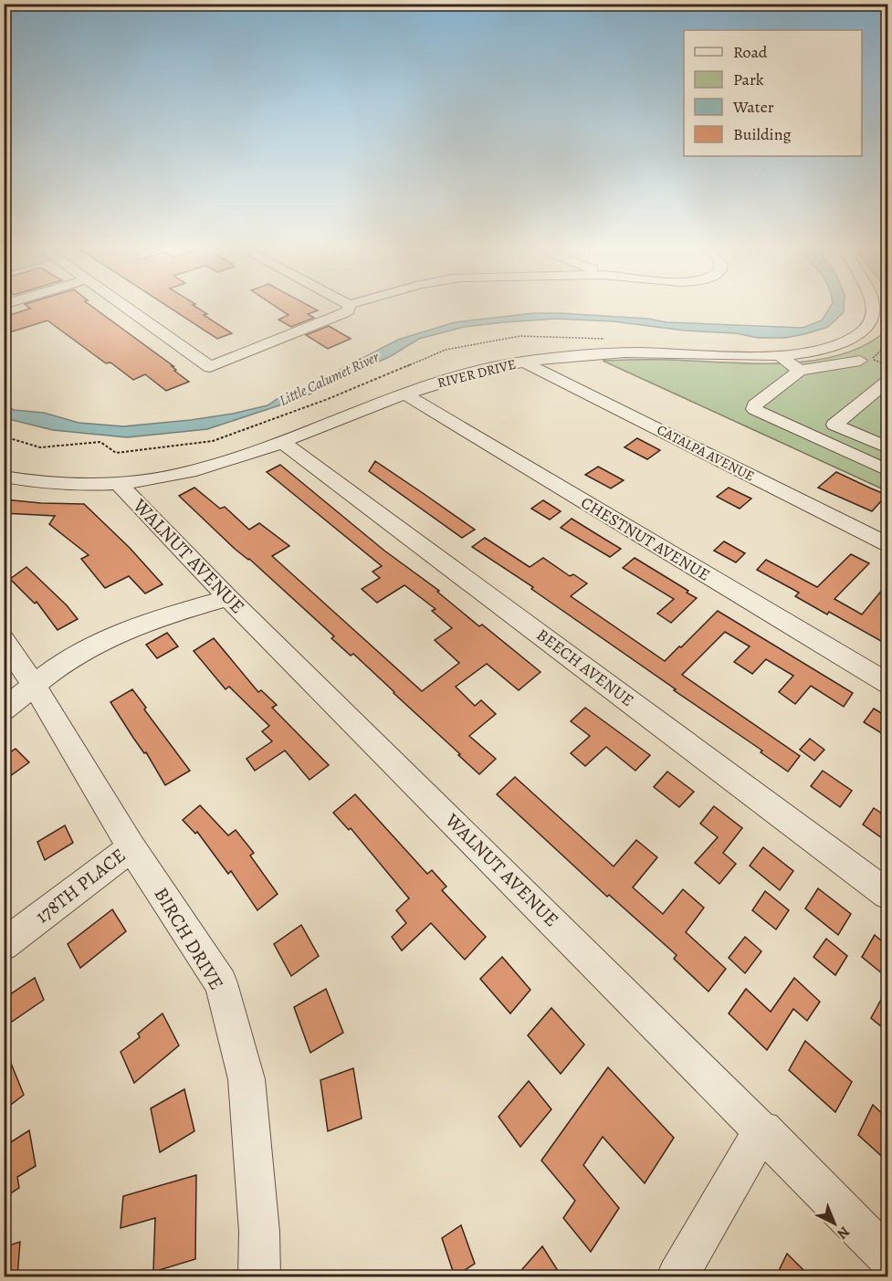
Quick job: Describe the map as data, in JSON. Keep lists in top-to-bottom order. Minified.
{"streets":{"street":["RIVER DRIVE","CATALPA AVENUE","CHESTNUT AVENUE","WALNUT AVENUE","BEECH AVENUE","178TH PLACE","BIRCH DRIVE"]},"crossings":[["RIVER DRIVE","CATALPA AVENUE"],["RIVER DRIVE","CHESTNUT AVENUE"],["RIVER DRIVE","WALNUT AVENUE"],["RIVER DRIVE","BEECH AVENUE"],["178TH PLACE","BIRCH DRIVE"]],"water":["Little Calumet River"],"legend":["Road","Park","Water","Building"],"north":"bottom right"}
